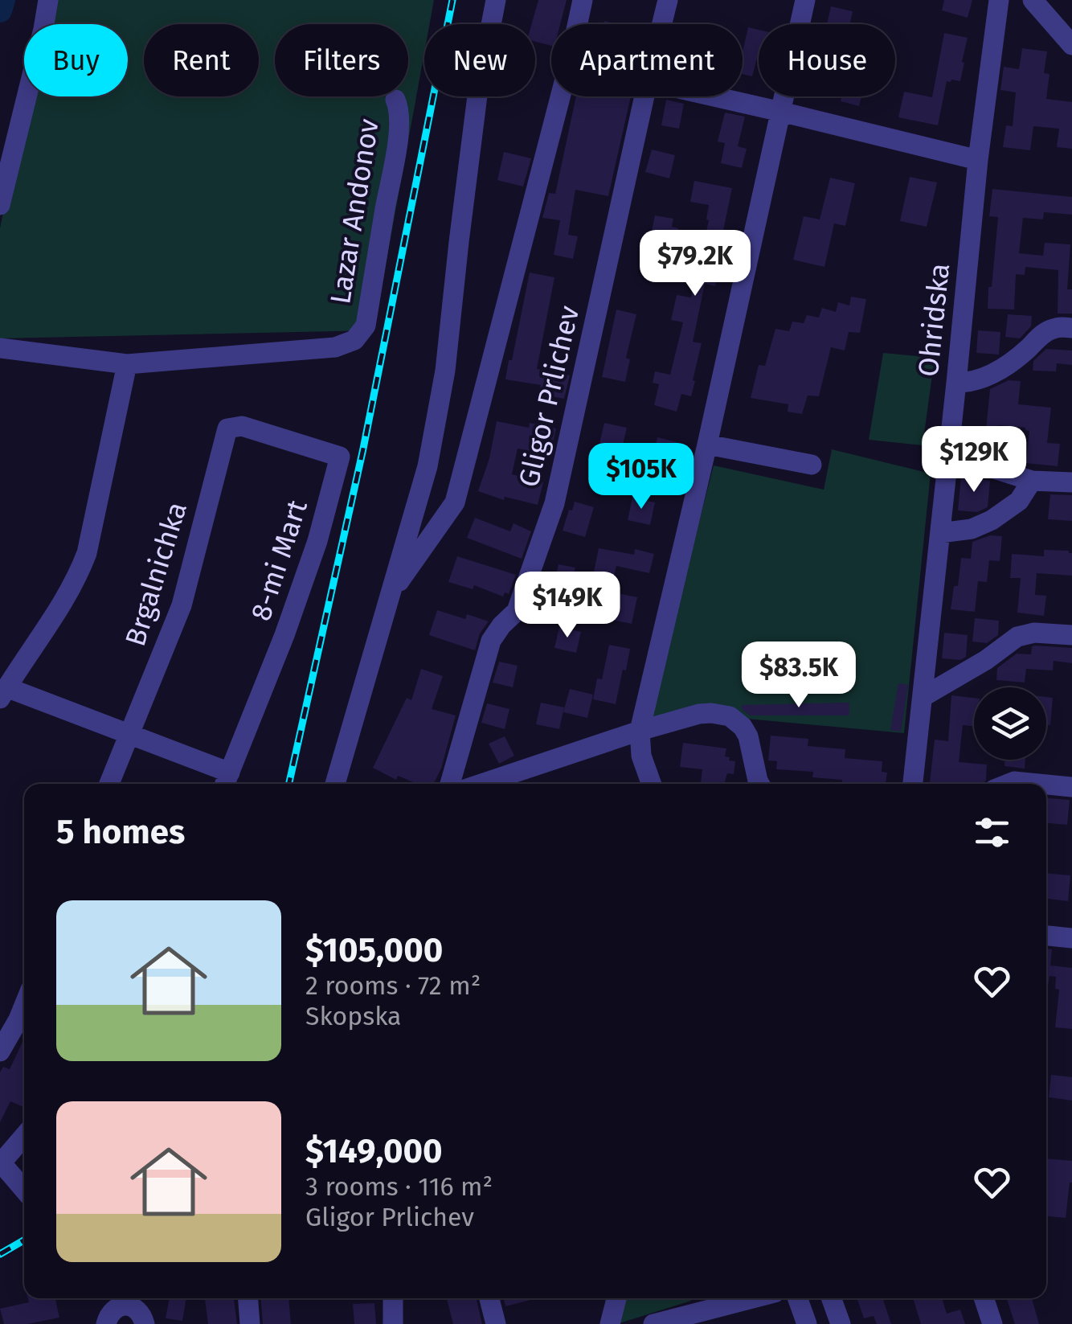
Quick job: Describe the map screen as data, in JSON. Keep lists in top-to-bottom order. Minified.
{"streets":{"street":["Lazar Andonov","Ohridska","Gligor Prlichev","8-mi Mart","Brgalnichka"]},"crossings":[["8-mi Mart","Brgalnichka"]],"page":{"chip":["Buy","Rent","Filters","New","Apartment","House"],"price":["$79.2K","$129K","$105K","$149K","$83.5K"],"heading":"5 homes","list":[{"name":"$105,000","note":"2 rooms · 72 m² · Skopska"},{"name":"$149,000","note":"3 rooms · 116 m² · Gligor Prlichev"}]}}
